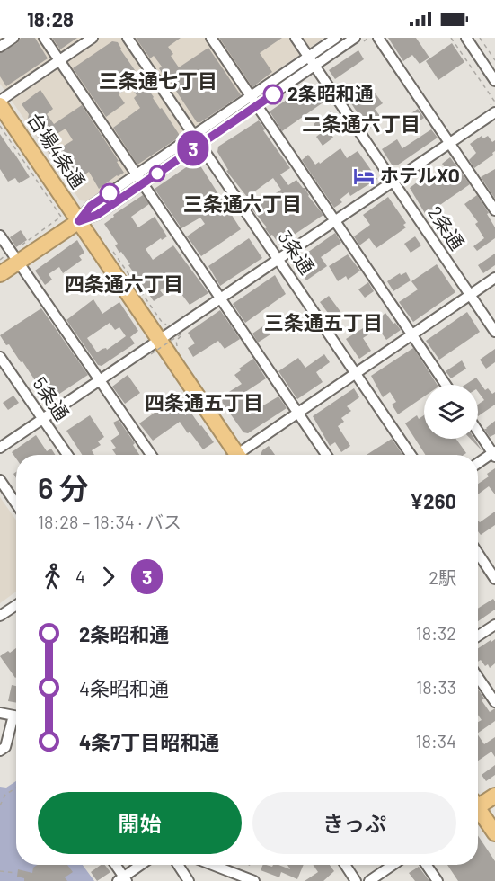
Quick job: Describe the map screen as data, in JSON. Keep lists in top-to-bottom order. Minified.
{"streets":{"highway":["台場4条通"],"street":["2条通","3条通","5条通"]},"districts":["三条通七丁目","二条通六丁目","三条通六丁目","四条通六丁目","三条通五丁目","四条通五丁目"],"places":{"other":["2条昭和通"],"hotel":["ホテルXO"]},"lines":["bus line 3"],"page":{"status":"18:28","on_map":"3","heading":["6 分","18:28 – 18:34 · バス","¥260"],"legs":["4","3","2駅"],"list":[{"name":"2条昭和通","value":"18:32"},{"name":"4条昭和通","value":"18:33"},{"name":"4条7丁目昭和通","value":"18:34"}],"buttons":["開始","きっぷ"]}}
